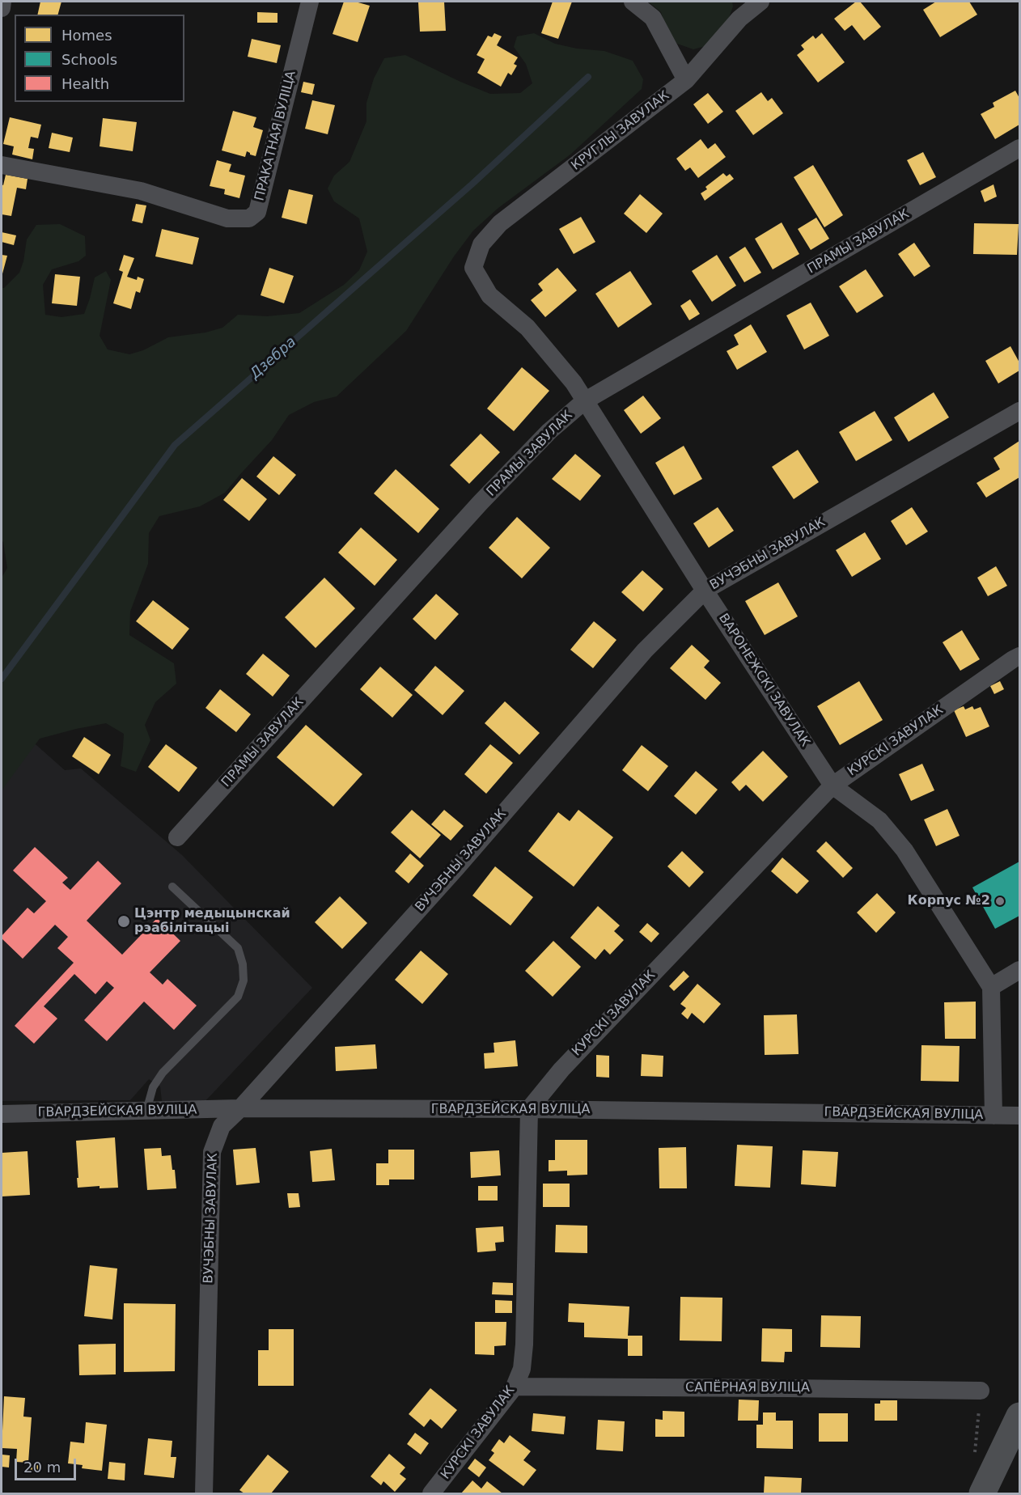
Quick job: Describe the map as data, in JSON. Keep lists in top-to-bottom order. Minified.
{"streets":{"street":["КРУГЛЫ ЗАВУЛАК","ПРАКАТНАЯ ВУЛІЦА","ПРАМЫ ЗАВУЛАК","ВУЧЭБНЫ ЗАВУЛАК","ВАРОНЕЖСКІ ЗАВУЛАК","КУРСКІ ЗАВУЛАК","ГВАРДЗЕЙСКАЯ ВУЛІЦА","САПЁРНАЯ ВУЛІЦА"]},"crossings":[["КРУГЛЫ ЗАВУЛАК","ВАРОНЕЖСКІ ЗАВУЛАК"],["ПРАМЫ ЗАВУЛАК","ВАРОНЕЖСКІ ЗАВУЛАК"],["ВУЧЭБНЫ ЗАВУЛАК","ВАРОНЕЖСКІ ЗАВУЛАК"],["ВУЧЭБНЫ ЗАВУЛАК","ГВАРДЗЕЙСКАЯ ВУЛІЦА"],["ВАРОНЕЖСКІ ЗАВУЛАК","КУРСКІ ЗАВУЛАК"],["КУРСКІ ЗАВУЛАК","ГВАРДЗЕЙСКАЯ ВУЛІЦА"],["КУРСКІ ЗАВУЛАК","САПЁРНАЯ ВУЛІЦА"]],"water":["Дзебра"],"places":["Корпус №2","Цэнтр медыцынскай рэабілітацыі"],"legend":["Homes","Schools","Health"],"scale_bar":"20 m"}
